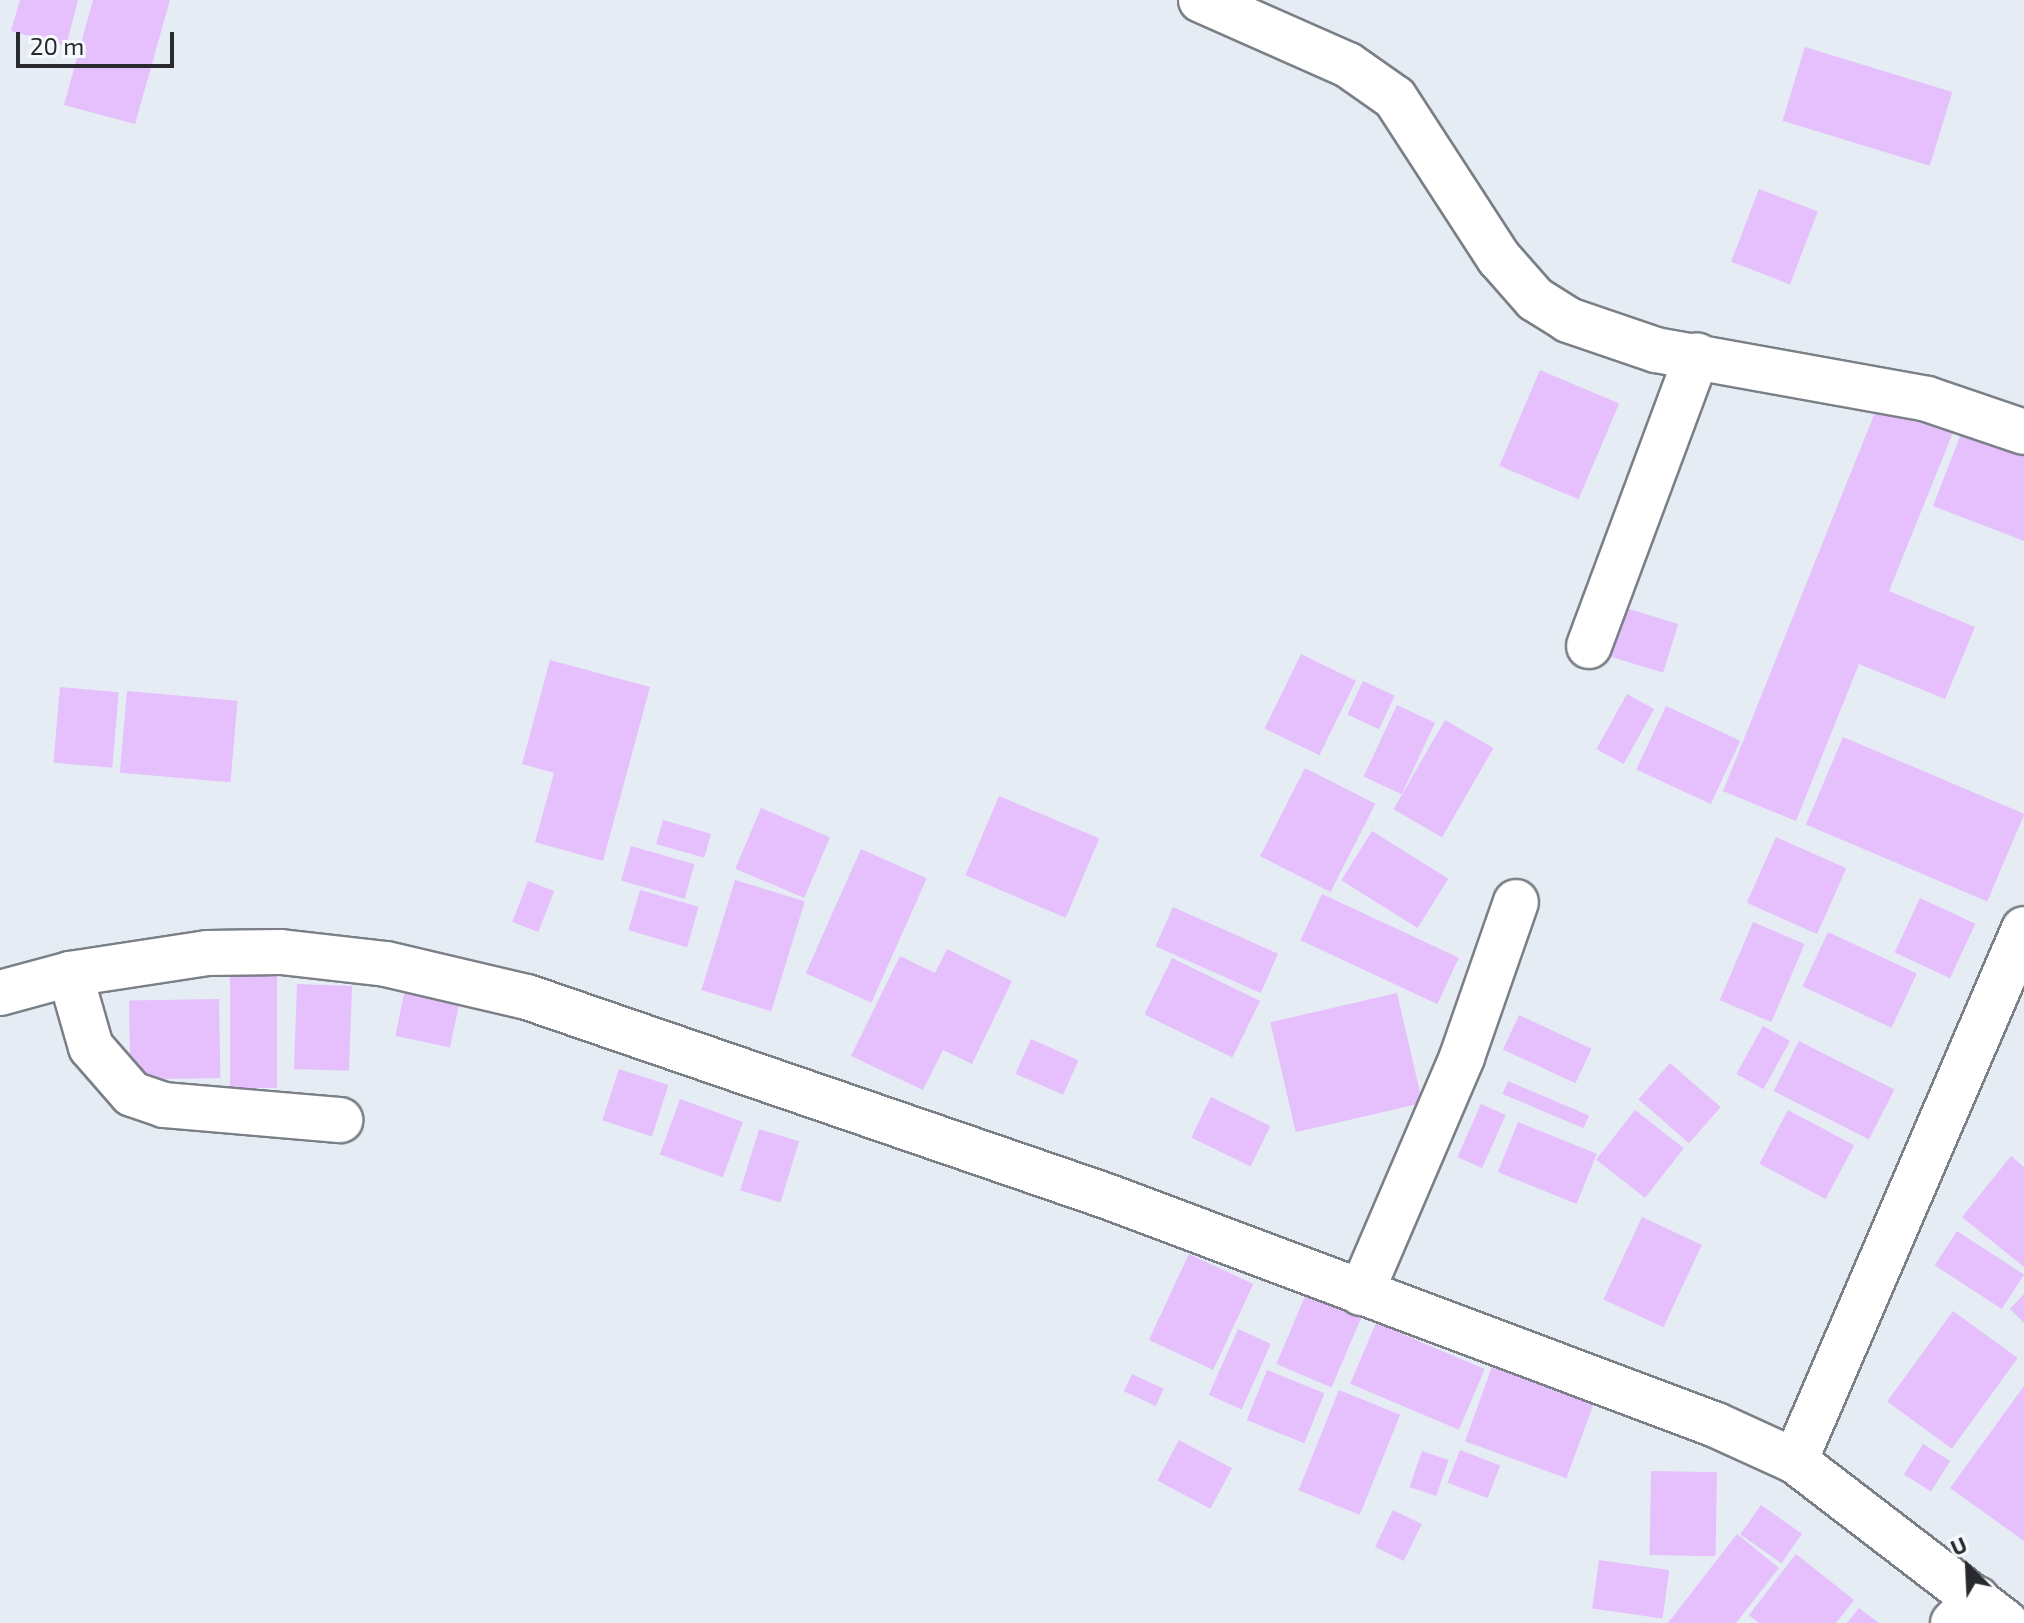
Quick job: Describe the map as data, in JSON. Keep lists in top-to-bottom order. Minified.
{"scale_bar":"20 m","north":"top left"}
